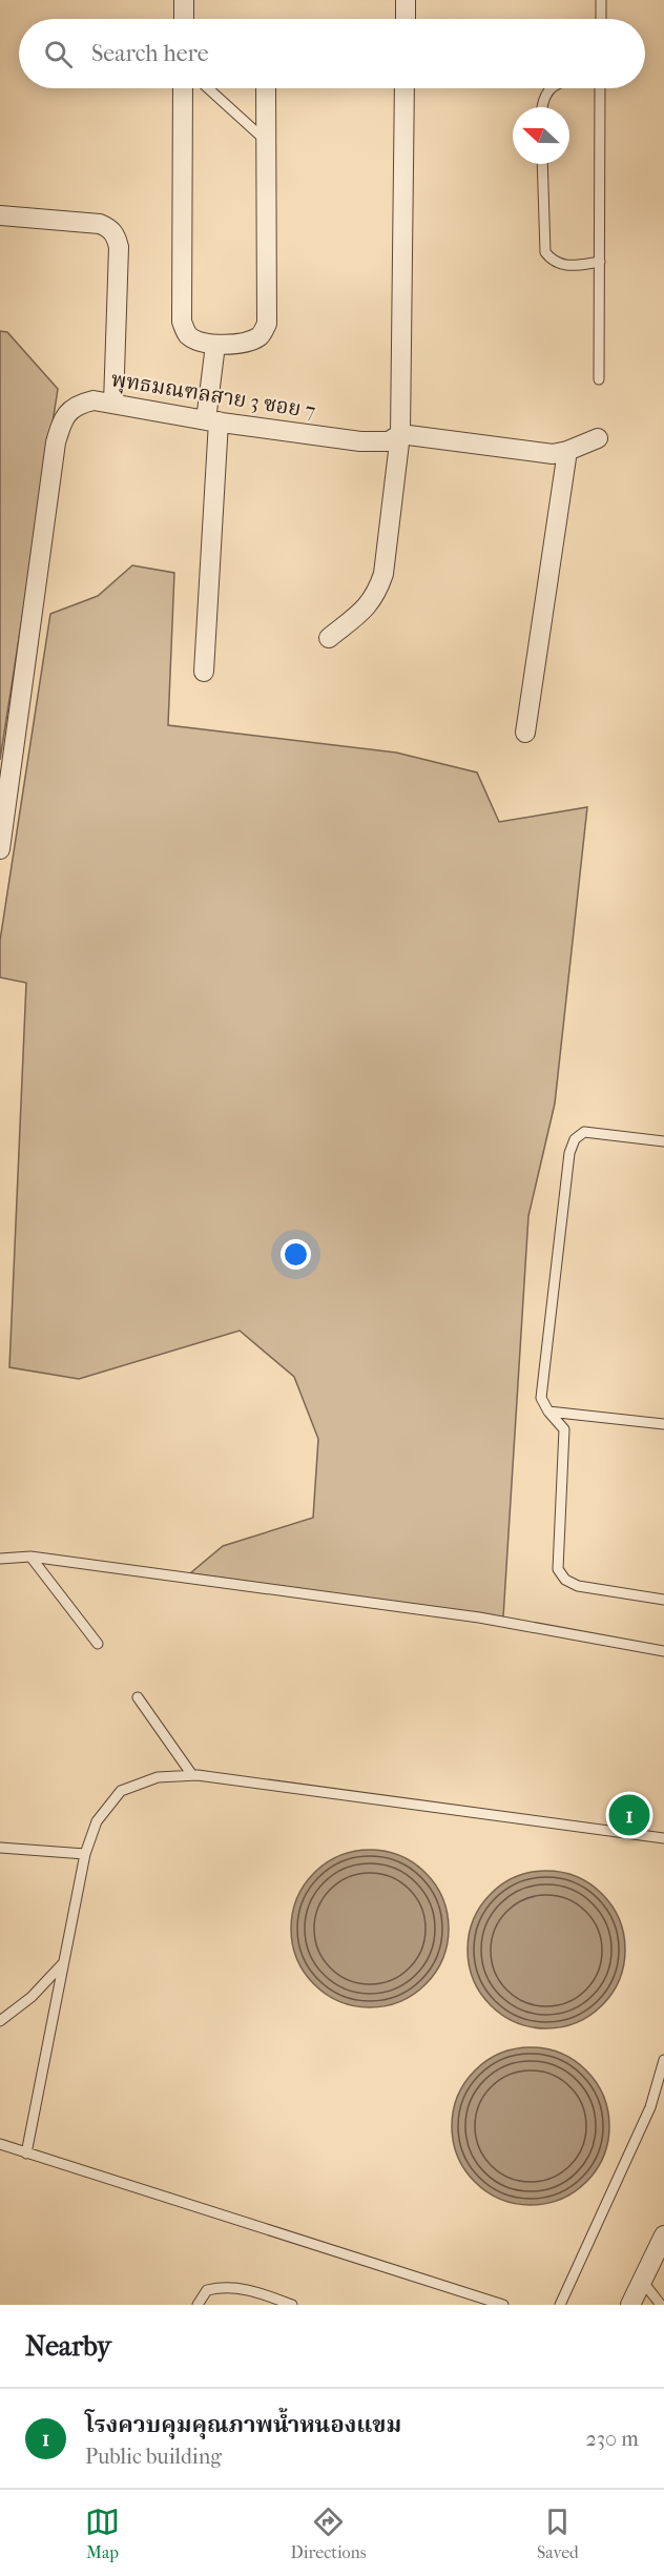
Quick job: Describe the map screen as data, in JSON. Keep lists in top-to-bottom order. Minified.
{"streets":{"street":["พุทธมณฑลสาย 3 ซอย 7"]},"north":"left","page":{"search":"Search here","pins":"1","heading":"Nearby","list":[{"mark":"1","name":"โรงควบคุมคุณภาพน้ำหนองแขม","note":"Public building","value":"230 m"}],"nav":["Map","Directions","Saved"]}}
